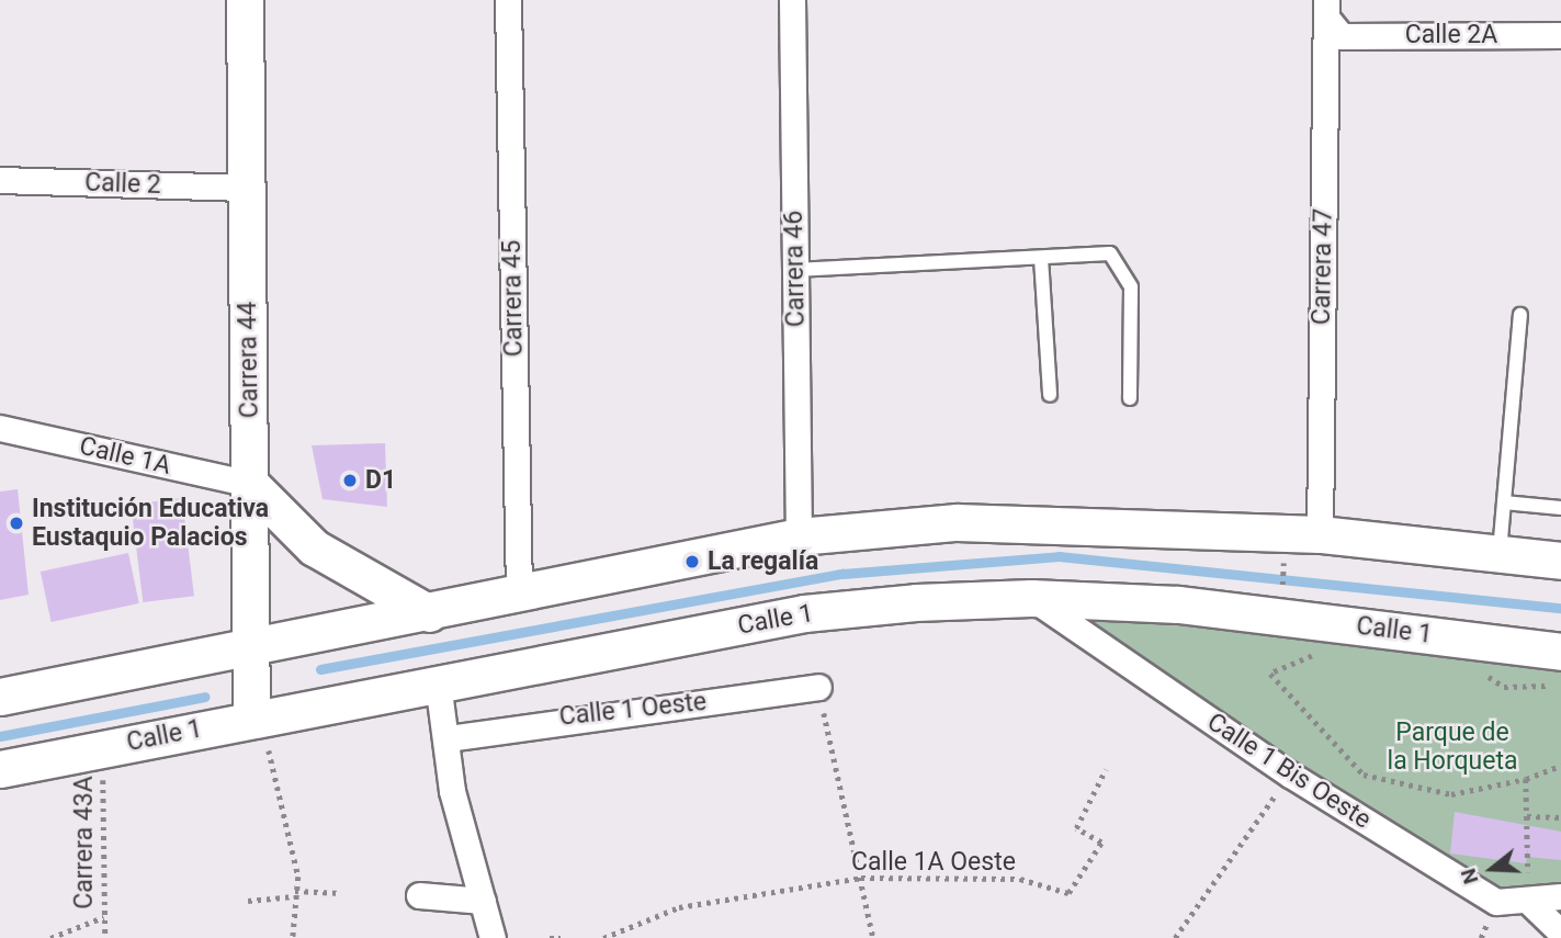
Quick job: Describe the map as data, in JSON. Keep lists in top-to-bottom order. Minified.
{"streets":{"main road":["Carrera 44","Calle 1"],"street":["Calle 2A","Calle 2","Carrera 47","Carrera 46","Carrera 45","Calle 1A","Calle 1 Oeste","Calle 1 Bis Oeste"],"path":["Carrera 43A","Calle 1A Oeste"]},"crossings":[["Calle 2A","Carrera 47"],["Calle 2","Carrera 44"],["Carrera 44","Calle 1A"],["Carrera 44","Calle 1"],["Calle 1","Calle 1 Bis Oeste"],["Calle 1","Carrera 43A"]],"parks":["Parque de la Horqueta"],"places":["D1","Institución Educativa Eustaquio Palacios","La regalía"],"north":"left"}
